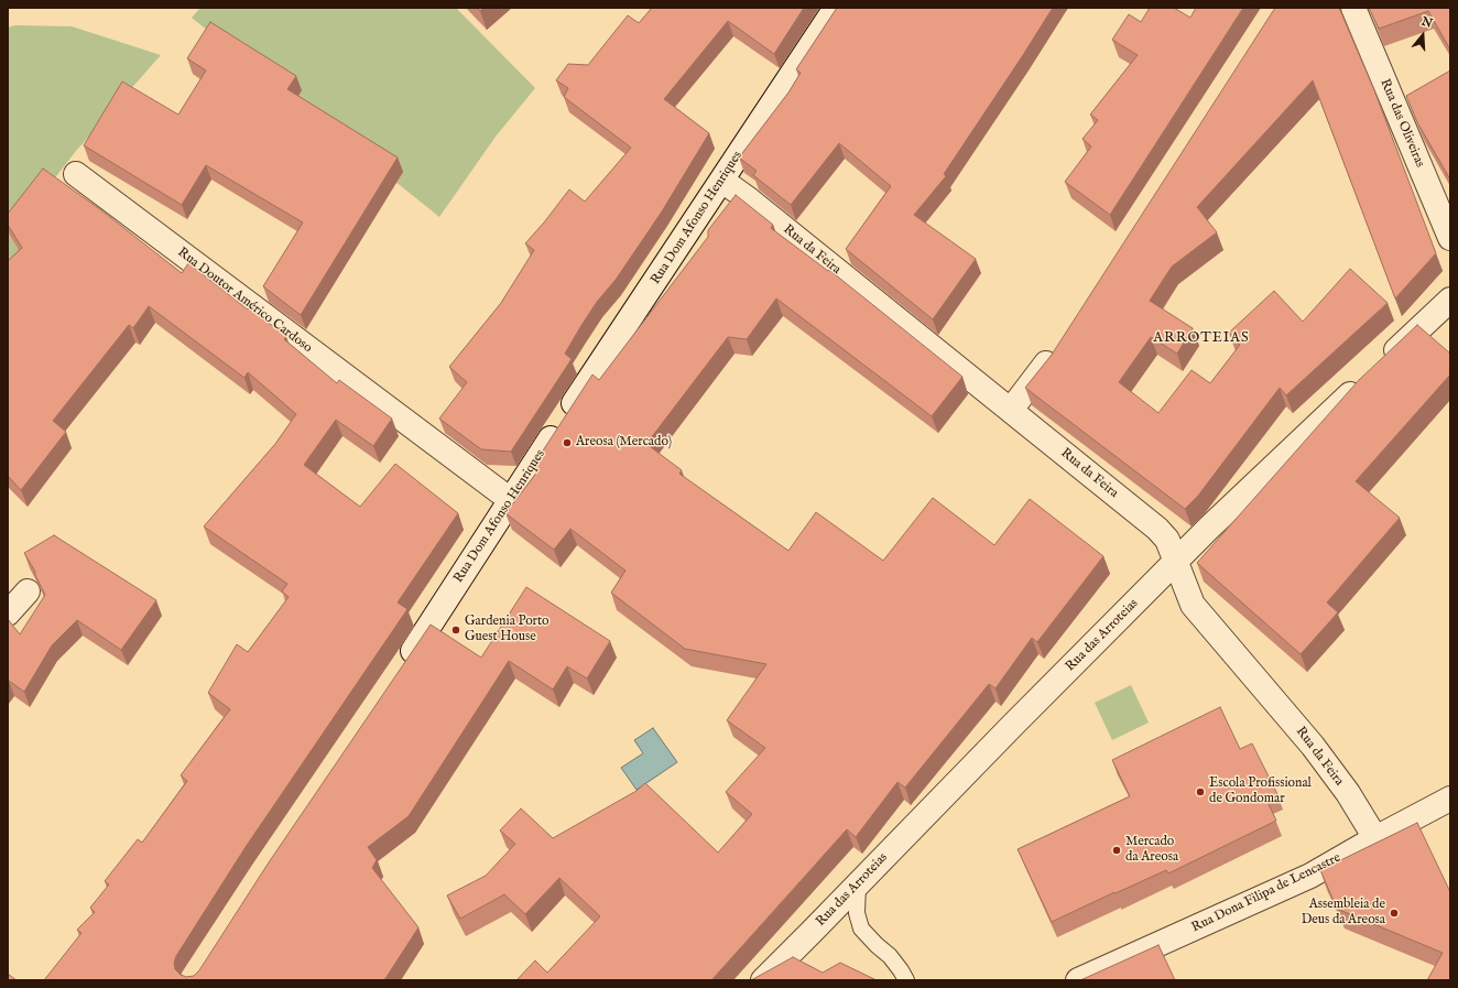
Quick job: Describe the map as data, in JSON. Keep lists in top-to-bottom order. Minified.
{"streets":{"street":["Rua das Oliveiras","Rua Dom Afonso Henriques","Rua da Feira","Rua Doutor Américo Cardoso","Rua das Arroteias","Rua Dona Filipa de Lencastre"]},"crossings":[["Rua Dom Afonso Henriques","Rua da Feira"],["Rua Dom Afonso Henriques","Rua Doutor Américo Cardoso"],["Rua da Feira","Rua das Arroteias"],["Rua da Feira","Rua Dona Filipa de Lencastre"]],"districts":["ARROTEIAS"],"places":["Areosa (Mercado)","Gardenia Porto Guest House","Escola Profissional de Gondomar","Mercado da Areosa","Assembleia de Deus da Areosa"],"north":"top"}
